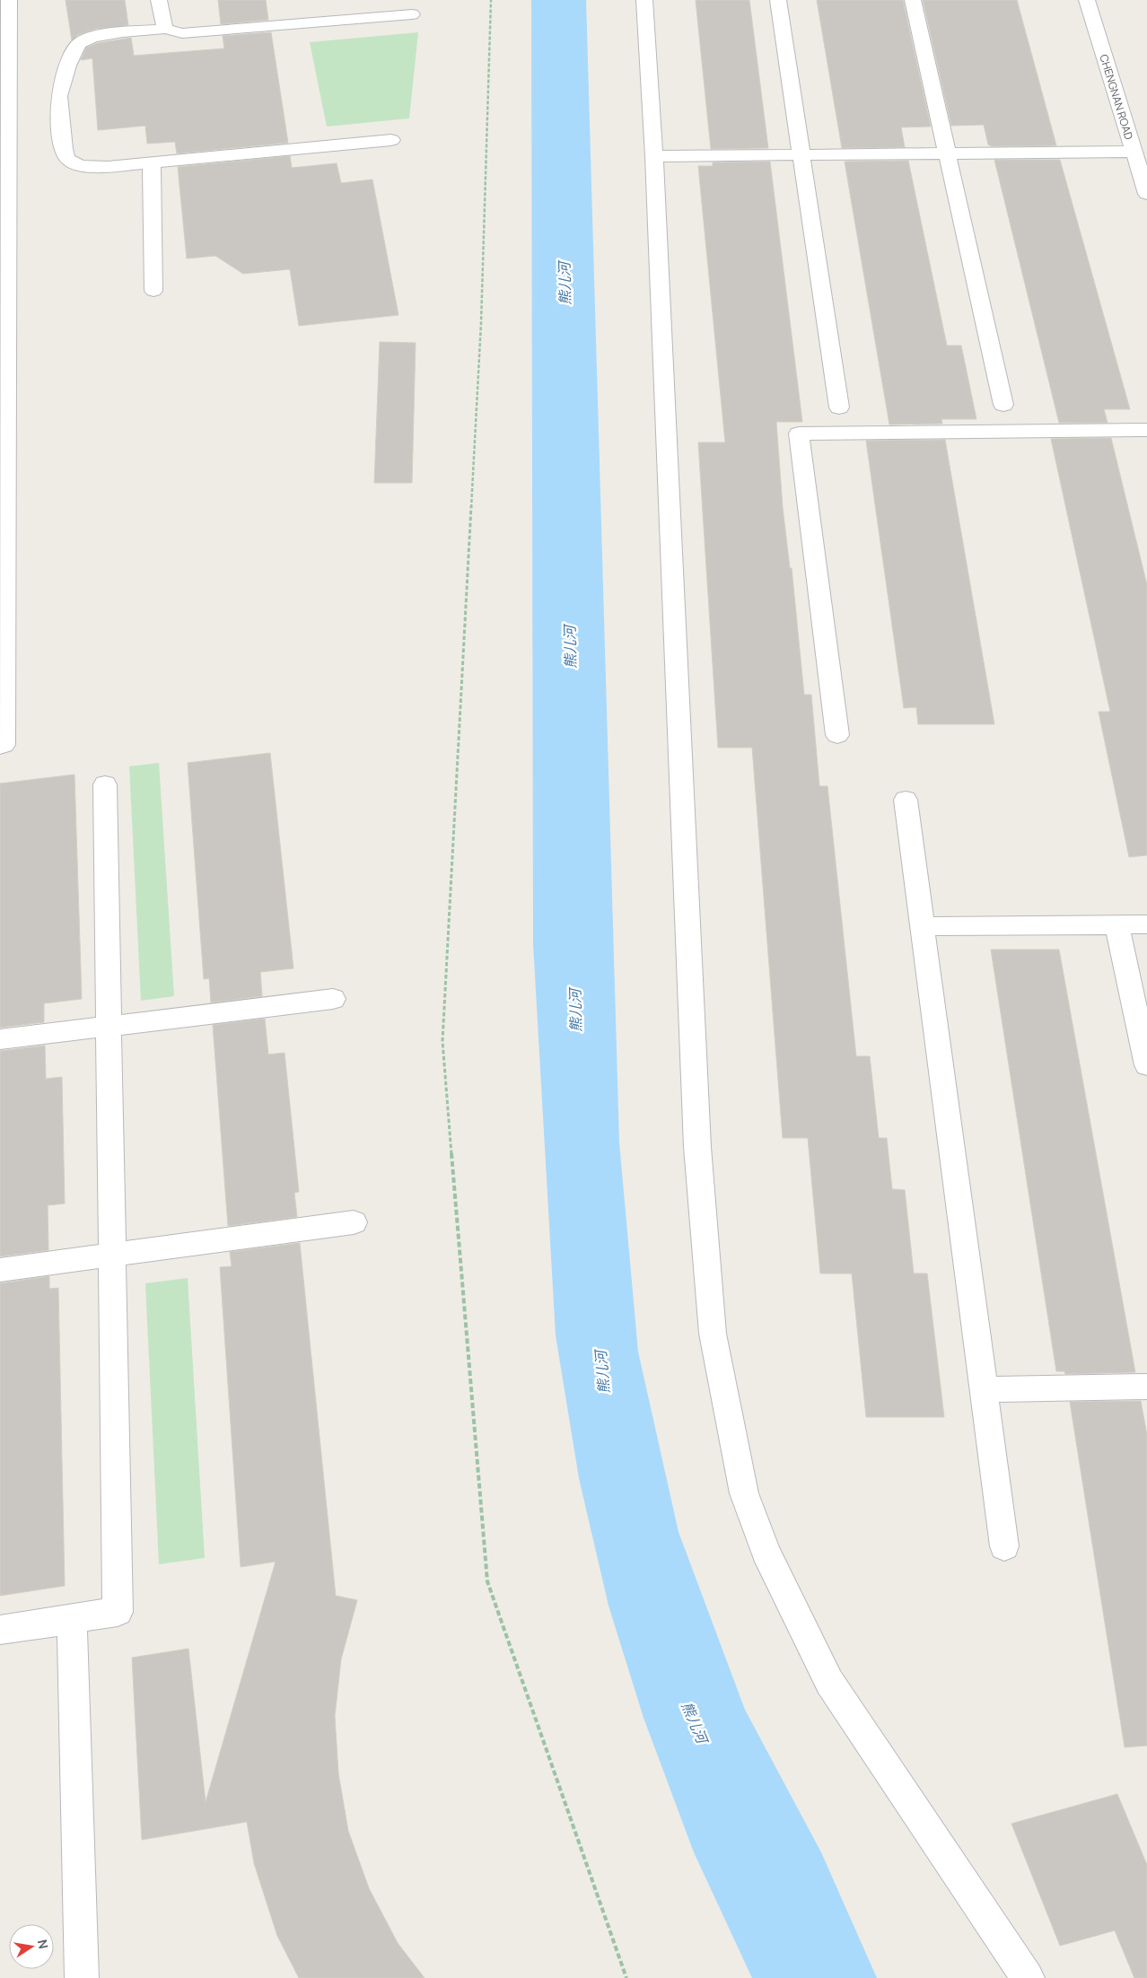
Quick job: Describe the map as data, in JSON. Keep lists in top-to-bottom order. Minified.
{"streets":{"street":["CHENGNAN ROAD"]},"water":["熊儿河"],"north":"right"}
